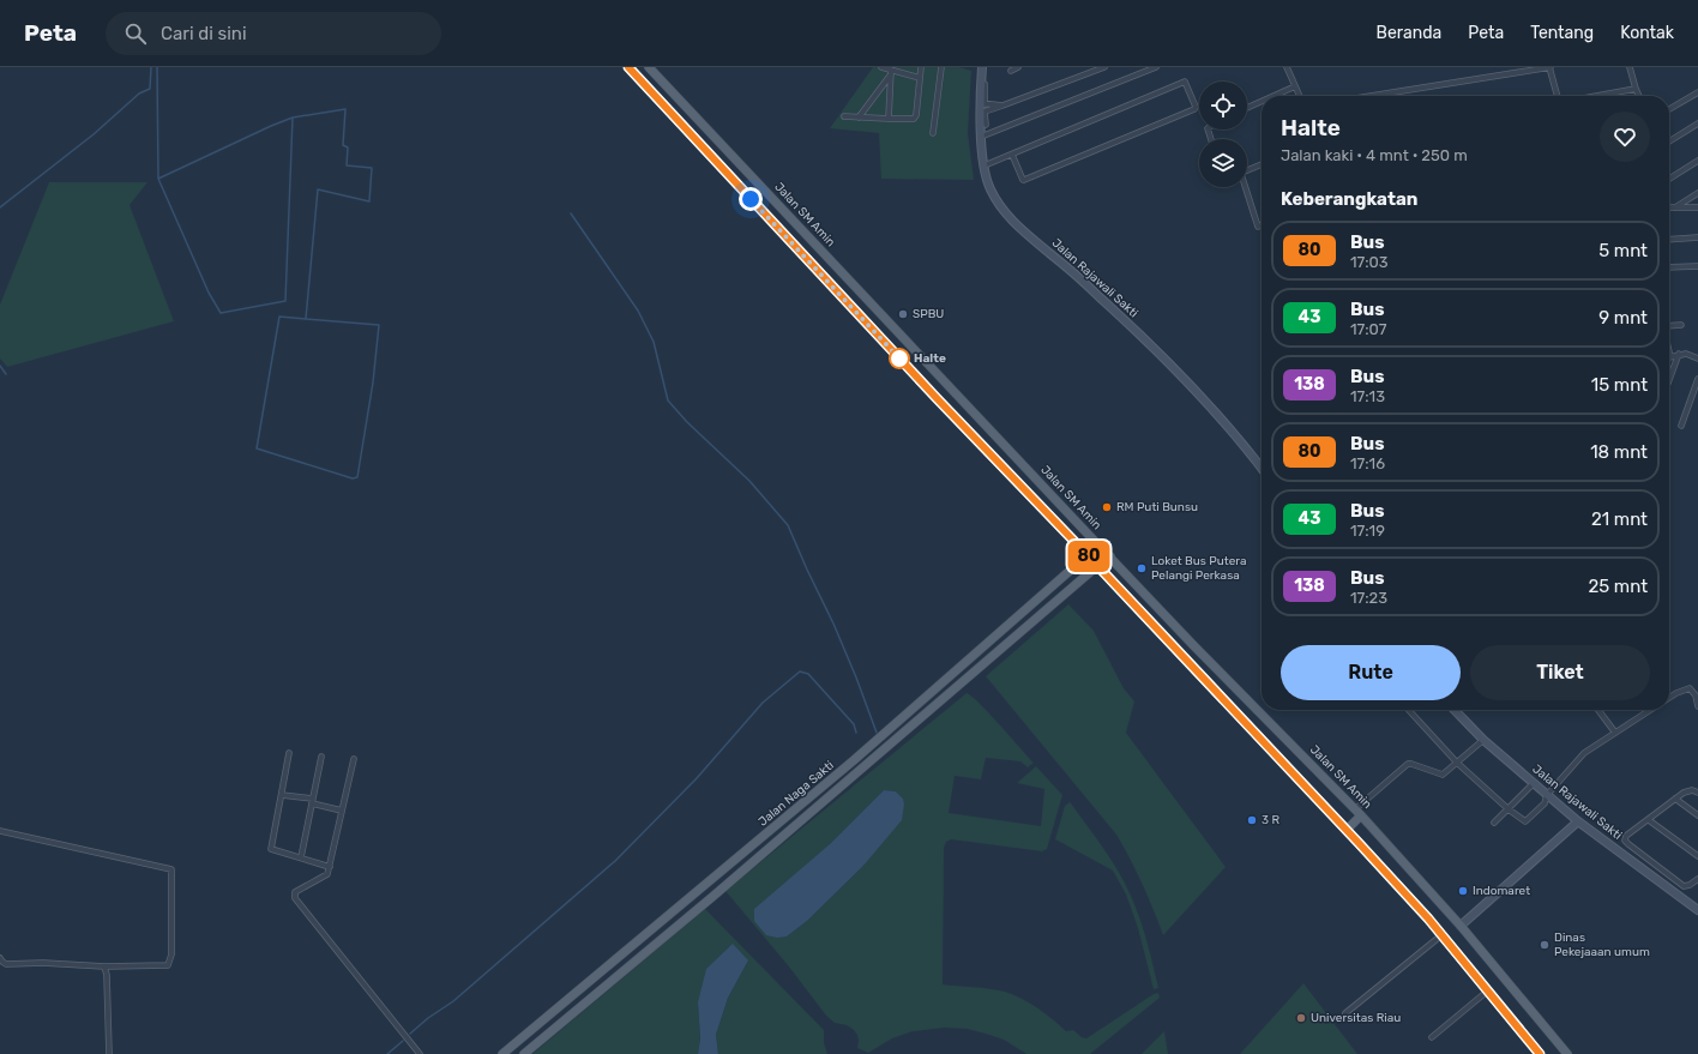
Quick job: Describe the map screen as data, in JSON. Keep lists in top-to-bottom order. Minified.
{"streets":{"main road":["Jalan SM Amin","Jalan Rajawali Sakti","Jalan Naga Sakti"]},"crossings":[["Jalan SM Amin","Jalan Naga Sakti"]],"places":["SPBU","Halte","RM Puti Bunsu","Loket Bus Putera Pelangi Perkasa","3 R","Indomaret","Dinas Pekejaaan umum","Universitas Riau"],"lines":["bus line 80"],"page":{"header":"Peta","search":"Cari di sini","nav":["Beranda","Peta","Tentang","Kontak"],"on_map":"80","heading":[["Halte","Jalan kaki · 4 mnt · 250 m"],"Keberangkatan"],"list":[{"mark":"80","name":"Bus","note":"17:03","value":"5 mnt"},{"mark":"43","name":"Bus","note":"17:07","value":"9 mnt"},{"mark":"138","name":"Bus","note":"17:13","value":"15 mnt"},{"mark":"80","name":"Bus","note":"17:16","value":"18 mnt"},{"mark":"43","name":"Bus","note":"17:19","value":"21 mnt"},{"mark":"138","name":"Bus","note":"17:23","value":"25 mnt"}],"buttons":["Rute","Tiket"]}}
